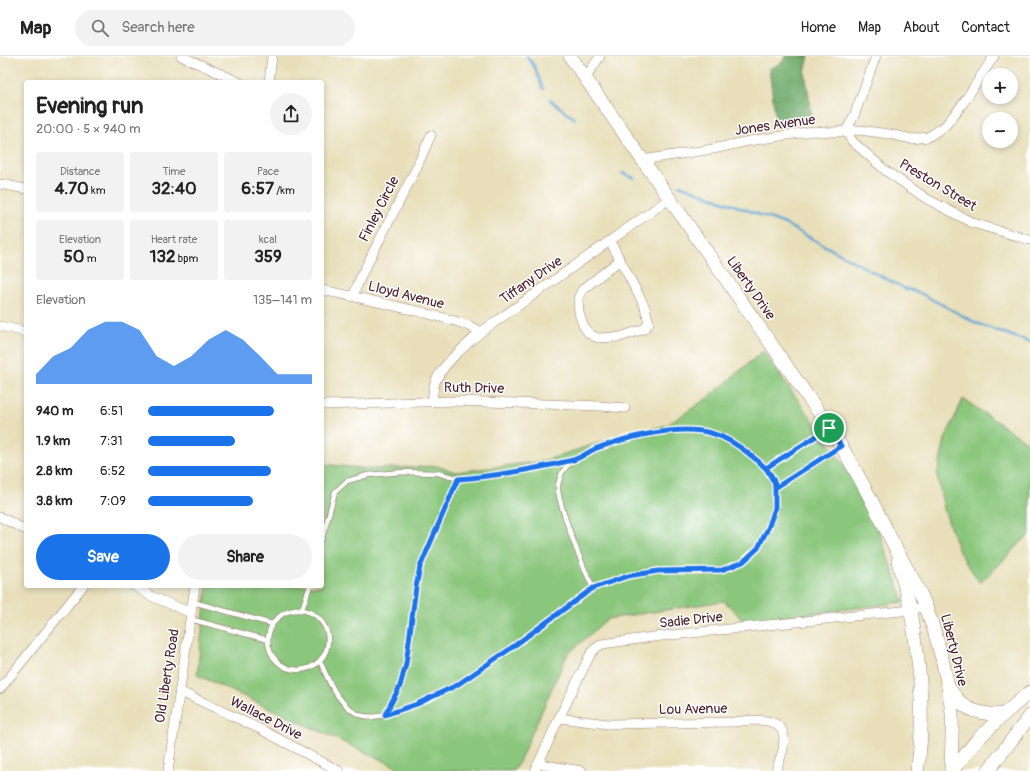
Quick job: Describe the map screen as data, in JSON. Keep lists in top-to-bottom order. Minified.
{"streets":{"main road":["Liberty Drive"],"street":["Jones Avenue","Preston Street","Finley Circle","Tiffany Drive","Lloyd Avenue","Ruth Drive","Sadie Drive","Old Liberty Road","Lou Avenue","Wallace Drive"]},"crossings":[["Jones Avenue","Preston Street"],["Jones Avenue","Liberty Drive"],["Finley Circle","Lloyd Avenue"],["Tiffany Drive","Liberty Drive"],["Tiffany Drive","Lloyd Avenue"],["Tiffany Drive","Ruth Drive"],["Liberty Drive","Sadie Drive"],["Sadie Drive","Lou Avenue"],["Old Liberty Road","Wallace Drive"]],"page":{"header":"Map","search":"Search here","nav":["Home","Map","About","Contact"],"map_buttons":["+","−"],"heading":["Evening run","20:00 · 5 × 940 m"],"stats":[["Distance","4.70 km"],["Time","32:40"],["Pace","6:57 /km"],["Elevation","50 m"],["Heart rate","132 bpm"],["kcal","359"]],"chart":["Elevation","135–141 m"],"list":[{"name":"940 m","note":"6:51"},{"name":"1.9 km","note":"7:31"},{"name":"2.8 km","note":"6:52"},{"name":"3.8 km","note":"7:09"}],"buttons":["Save","Share"]}}
